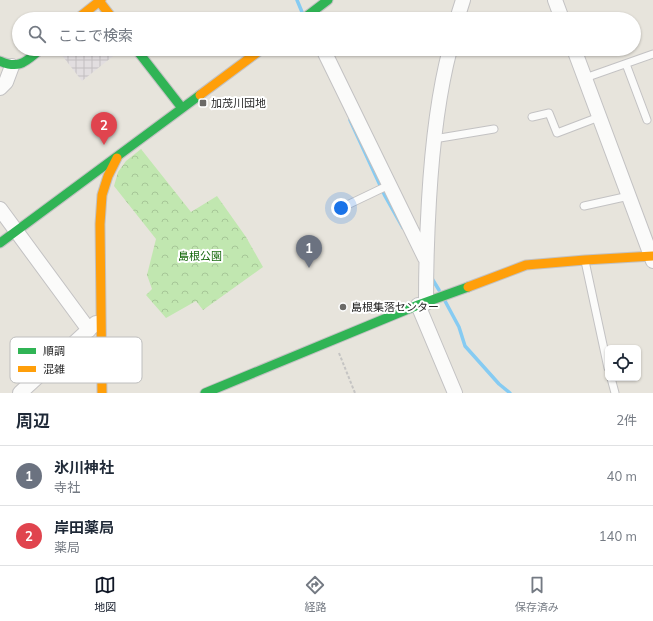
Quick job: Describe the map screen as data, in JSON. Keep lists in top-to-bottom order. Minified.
{"parks":["島根公園"],"places":{"transit":["加茂川団地"],"other":["島根集落センター"]},"legend":["順調","混雑"],"page":{"search":"ここで検索","pins":["2","1"],"heading":["周辺","2件"],"list":[{"mark":"1","name":"氷川神社","note":"寺社","value":"40 m"},{"mark":"2","name":"岸田薬局","note":"薬局","value":"140 m"}],"nav":["地図","経路","保存済み"]}}
